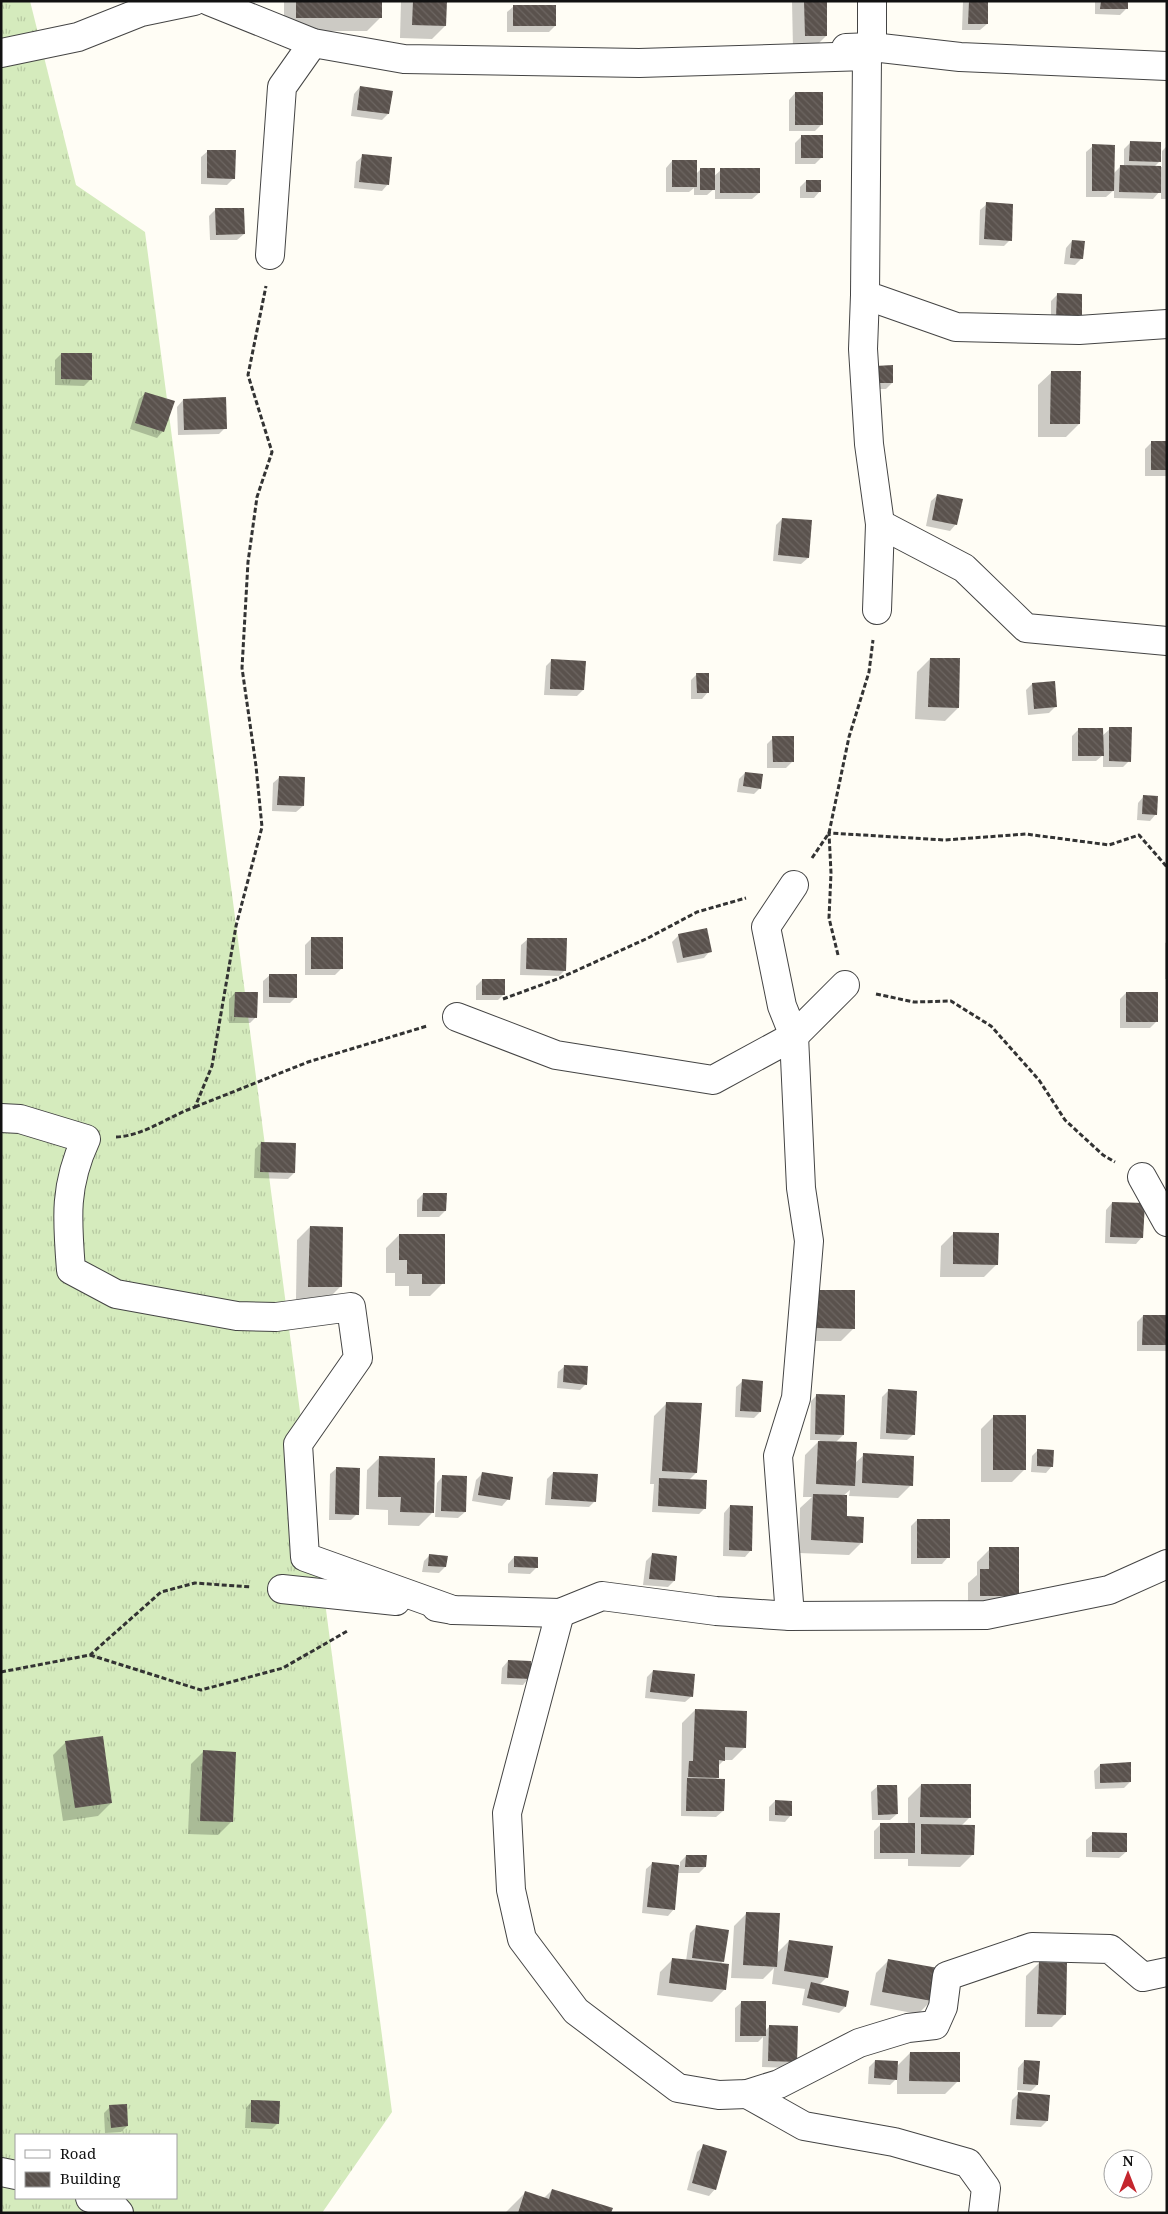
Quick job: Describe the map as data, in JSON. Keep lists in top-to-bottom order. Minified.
{"legend":["Road","Building"],"north":"top"}
